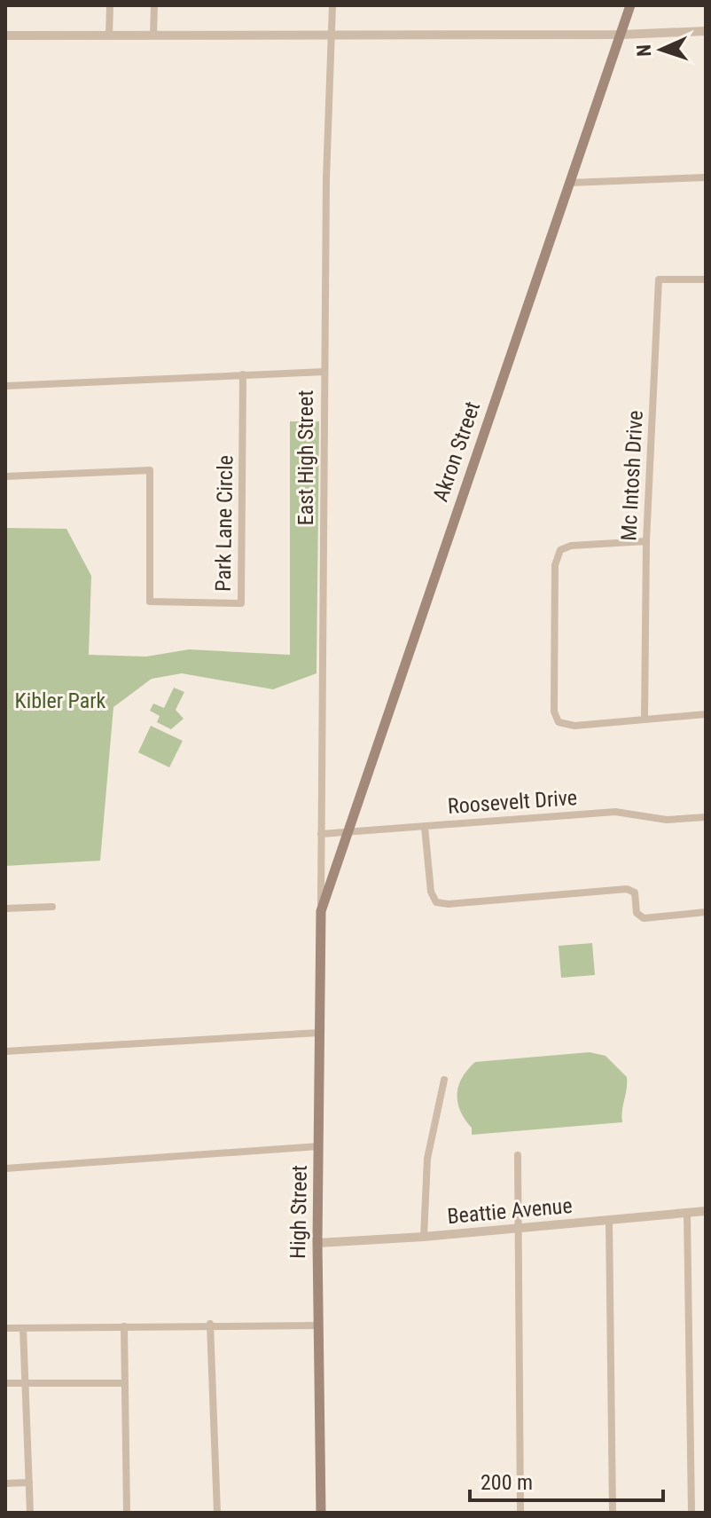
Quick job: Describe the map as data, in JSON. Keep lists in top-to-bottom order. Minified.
{"streets":{"main road":["Akron Street","High Street"],"street":["East High Street","Mc Intosh Drive","Park Lane Circle","Roosevelt Drive","Beattie Avenue"]},"crossings":[["Akron Street","East High Street"],["Akron Street","Roosevelt Drive"],["Akron Street","High Street"],["East High Street","Roosevelt Drive"],["East High Street","High Street"],["Beattie Avenue","High Street"]],"parks":["Kibler Park"],"scale_bar":"200 m","north":"left"}
